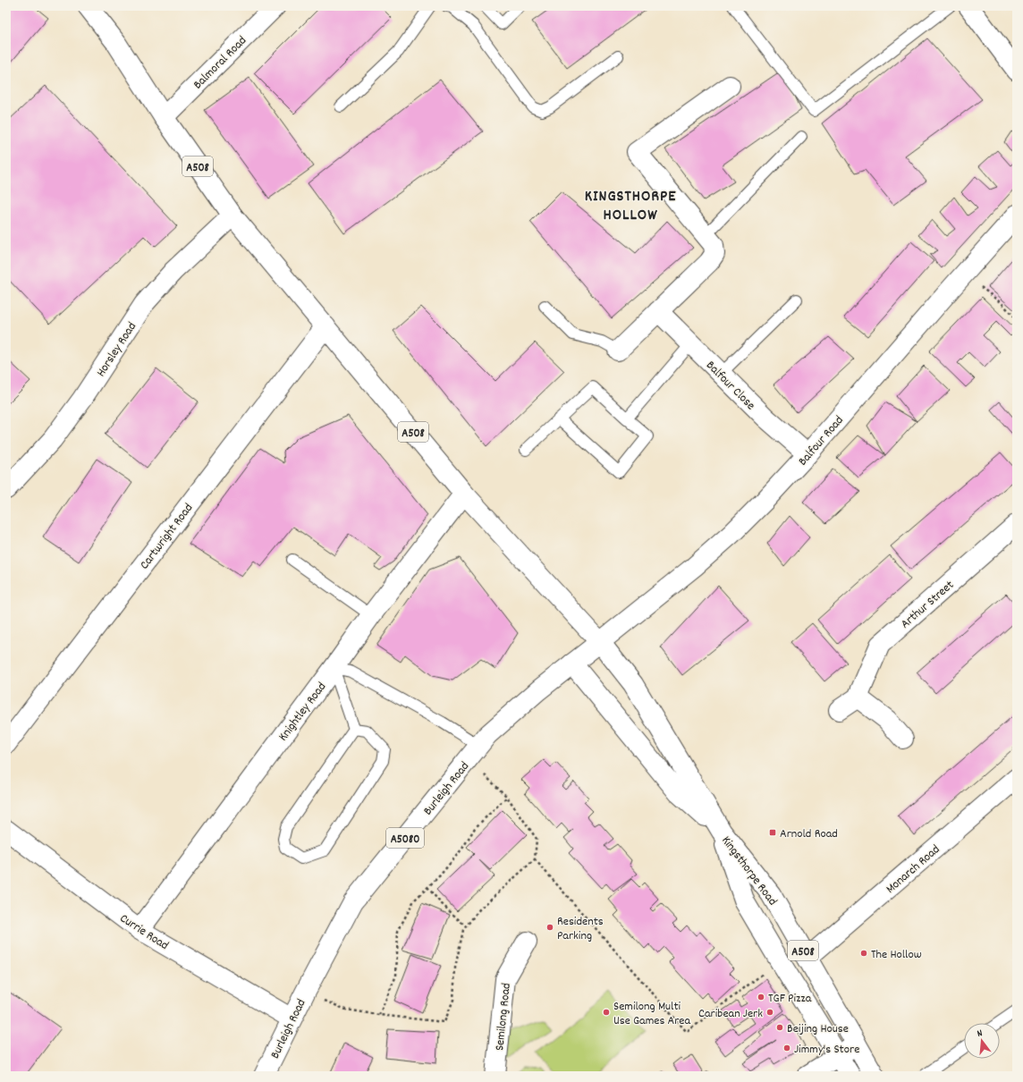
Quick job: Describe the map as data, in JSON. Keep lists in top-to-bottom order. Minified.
{"streets":{"main road":["Balmoral Road","A508","Horsley Road","Balfour Close","Balfour Road","Cartwright Road","Arthur Street","Knightley Road","Burleigh Road","A5080","Monarch Road","Kingsthorpe Road","Currie Road","Semilong Road"]},"crossings":[["Balmoral Road","A508"],["A508","Horsley Road"],["A508","Balfour Road"],["A508","Cartwright Road"],["A508","Knightley Road"],["A508","Burleigh Road"],["A508","Kingsthorpe Road"],["Balfour Close","Balfour Road"],["Balfour Road","Burleigh Road"],["Balfour Road","Kingsthorpe Road"],["Knightley Road","Currie Road"],["Burleigh Road","Kingsthorpe Road"],["Burleigh Road","Currie Road"],["Monarch Road","Kingsthorpe Road"]],"districts":["KINGSTHORPE HOLLOW"],"places":{"transit":["Arnold Road"],"other":["Residents Parking","The Hollow","TGF Pizza","Semilong Multi Use Games Area","Caribean Jerk","Beijing House","Jimmy's Store"]},"north":"top"}
